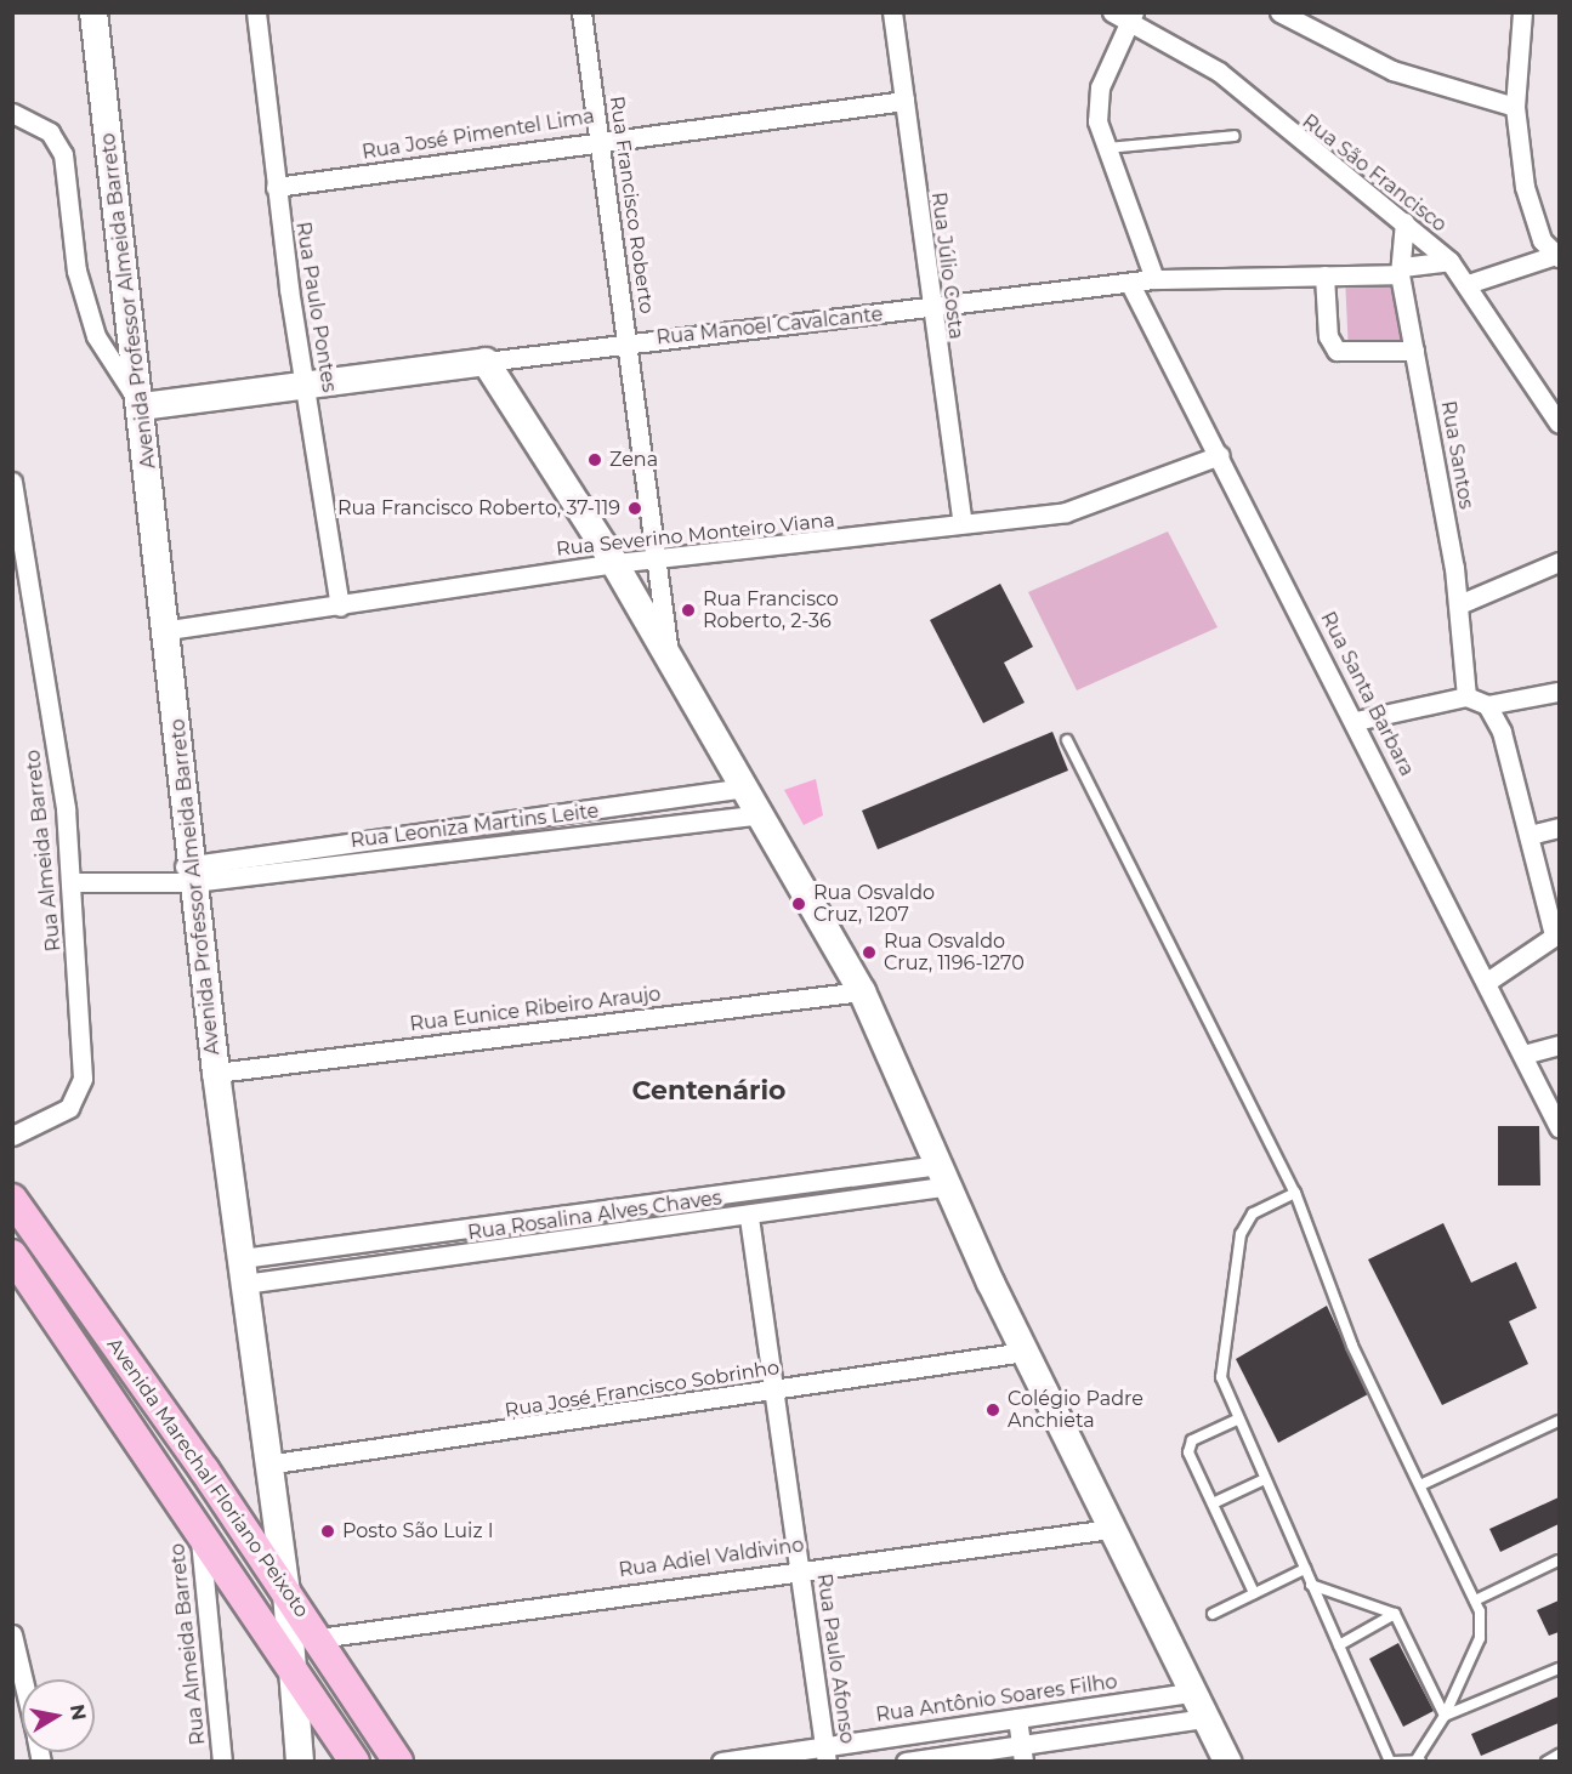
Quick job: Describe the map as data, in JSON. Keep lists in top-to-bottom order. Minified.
{"streets":{"main road":["Avenida Marechal Floriano Peixoto"],"street":["Rua José Pimentel Lima","Rua São Francisco","Rua Francisco Roberto","Rua Júlio Costa","Avenida Professor Almeida Barreto","Rua Paulo Pontes","Rua Manoel Cavalcante","Rua Santos","Rua Severino Monteiro Viana","Rua Santa Barbara","Rua Leoniza Martins Leite","Rua Almeida Barreto","Rua Eunice Ribeiro Araujo","Rua Rosalina Alves Chaves","Rua José Francisco Sobrinho","Rua Adiel Valdivino","Rua Paulo Afonso","Rua Antônio Soares Filho"]},"crossings":[["Rua José Pimentel Lima","Rua Francisco Roberto"],["Rua José Pimentel Lima","Rua Júlio Costa"],["Rua José Pimentel Lima","Rua Paulo Pontes"],["Rua São Francisco","Rua Manoel Cavalcante"],["Rua São Francisco","Rua Santos"],["Rua Francisco Roberto","Rua Manoel Cavalcante"],["Rua Francisco Roberto","Rua Severino Monteiro Viana"],["Rua Júlio Costa","Rua Manoel Cavalcante"],["Rua Júlio Costa","Rua Severino Monteiro Viana"],["Avenida Professor Almeida Barreto","Rua Manoel Cavalcante"],["Avenida Professor Almeida Barreto","Rua Severino Monteiro Viana"],["Avenida Professor Almeida Barreto","Rua Leoniza Martins Leite"],["Avenida Professor Almeida Barreto","Rua Eunice Ribeiro Araujo"],["Avenida Professor Almeida Barreto","Rua Rosalina Alves Chaves"],["Avenida Professor Almeida Barreto","Rua José Francisco Sobrinho"],["Avenida Professor Almeida Barreto","Avenida Marechal Floriano Peixoto"],["Rua Paulo Pontes","Rua Manoel Cavalcante"],["Rua Paulo Pontes","Rua Severino Monteiro Viana"],["Rua Manoel Cavalcante","Rua Santos"],["Rua Manoel Cavalcante","Rua Santa Barbara"],["Rua Severino Monteiro Viana","Rua Santa Barbara"],["Rua Almeida Barreto","Avenida Marechal Floriano Peixoto"],["Rua Rosalina Alves Chaves","Rua Paulo Afonso"],["Rua José Francisco Sobrinho","Rua Paulo Afonso"],["Avenida Marechal Floriano Peixoto","Rua Adiel Valdivino"],["Rua Adiel Valdivino","Rua Paulo Afonso"],["Rua Paulo Afonso","Rua Antônio Soares Filho"]],"districts":["Centenário"],"places":["Zena","Rua Francisco Roberto, 37-119","Rua Francisco Roberto, 2-36","Rua Osvaldo Cruz, 1207","Rua Osvaldo Cruz, 1196-1270","Colégio Padre Anchieta","Posto São Luiz I"],"north":"right"}
